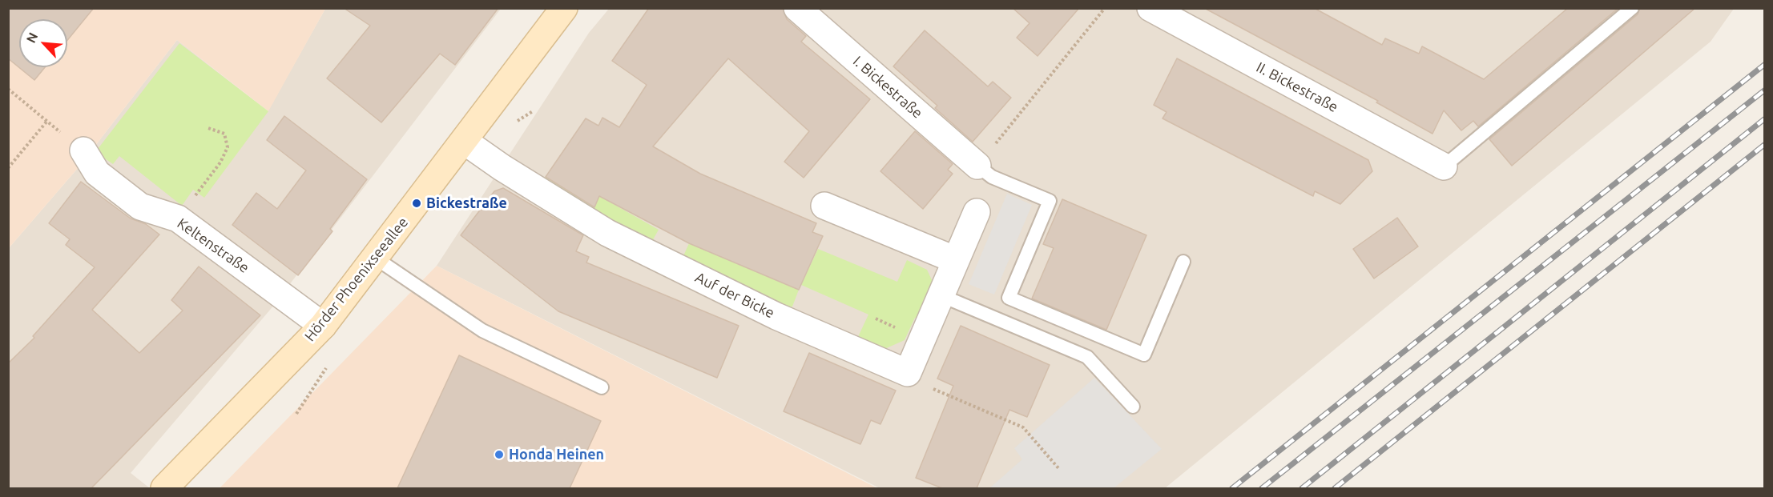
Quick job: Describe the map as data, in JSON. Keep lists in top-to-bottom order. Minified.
{"streets":{"main road":["Hörder Phoenixseeallee"],"street":["I. Bickestraße","II. Bickestraße","Keltenstraße","Auf der Bicke"]},"crossings":[["Keltenstraße","Hörder Phoenixseeallee"],["Hörder Phoenixseeallee","Auf der Bicke"]],"places":["Bickestraße","Honda Heinen"],"north":"top left"}
